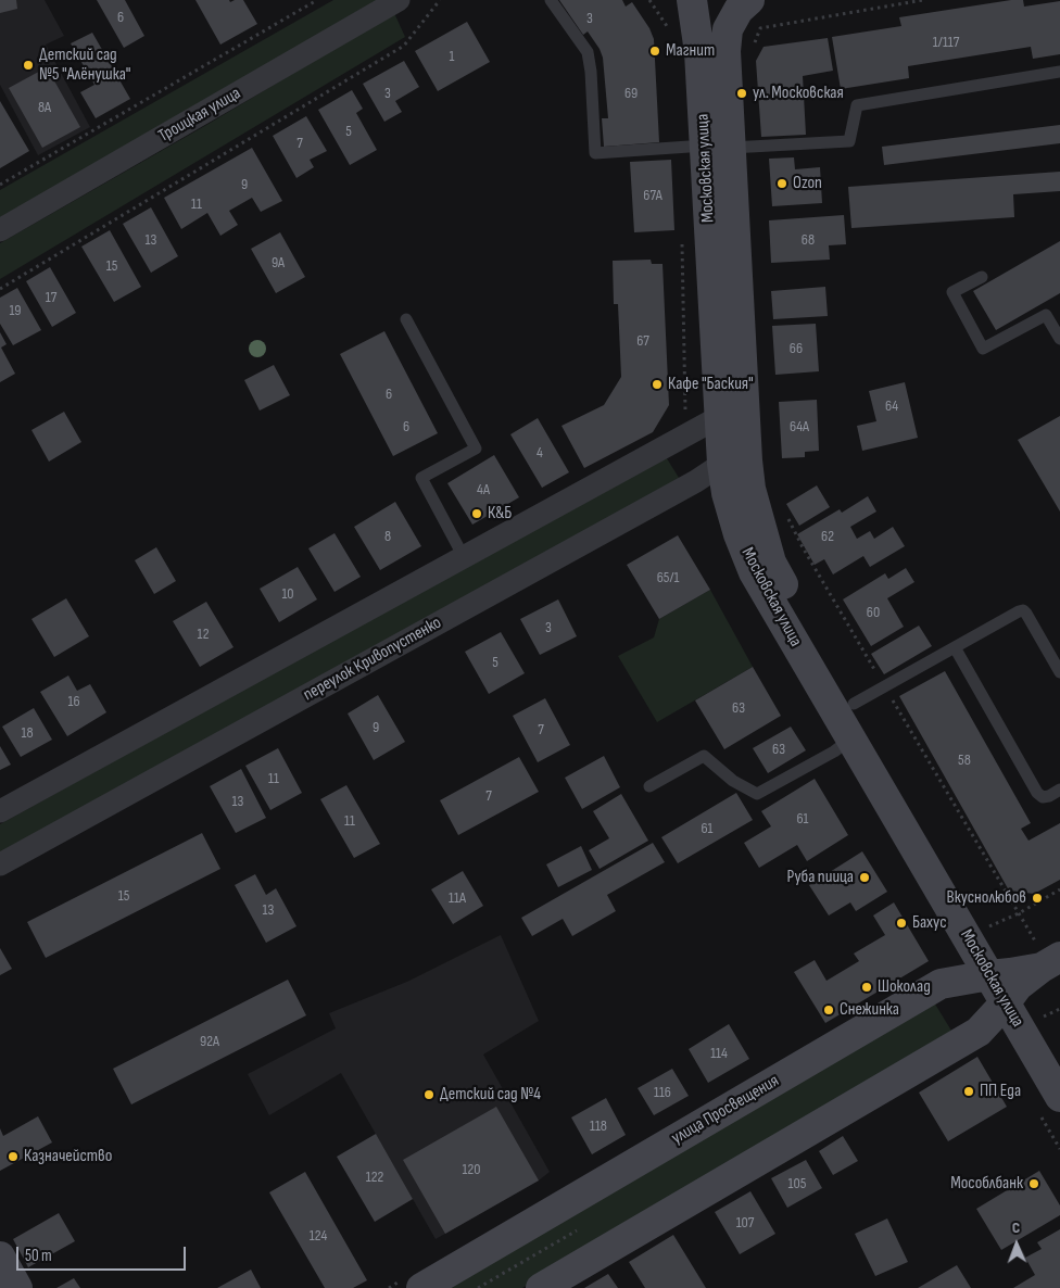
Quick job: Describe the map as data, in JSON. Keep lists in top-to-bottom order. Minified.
{"streets":{"main road":["Московская улица","улица Просвещения"],"street":["Троицкая улица","переулок Кривопустенко"]},"crossings":[["Московская улица","переулок Кривопустенко"],["Московская улица","улица Просвещения"]],"places":["Магнит","Детский сад №5 \"Алёнушка\"","ул. Московская","Ozon","Кафе \"Баския\"","К&Б","Руба пиица","Вкуснолюбов","Бахус","Шоколад","Снежинка","ПП Еда","Детский сад №4","Казначейство","Мособлбанк"],"house_numbers":["6","3","1/117","1","3","69","8А","5","7","9","67А","11","13","68","9А","15","17","19","67","66","6","64","6","64А","4","4А","8","62","65/1","10","60","3","12","5","16","63","9","7","18","63","58","11","7","13","61","11","61","15","11А","13","92А","114","116","118","120","122","105","107","124"],"scale_bar":"50 m","north":"top"}
